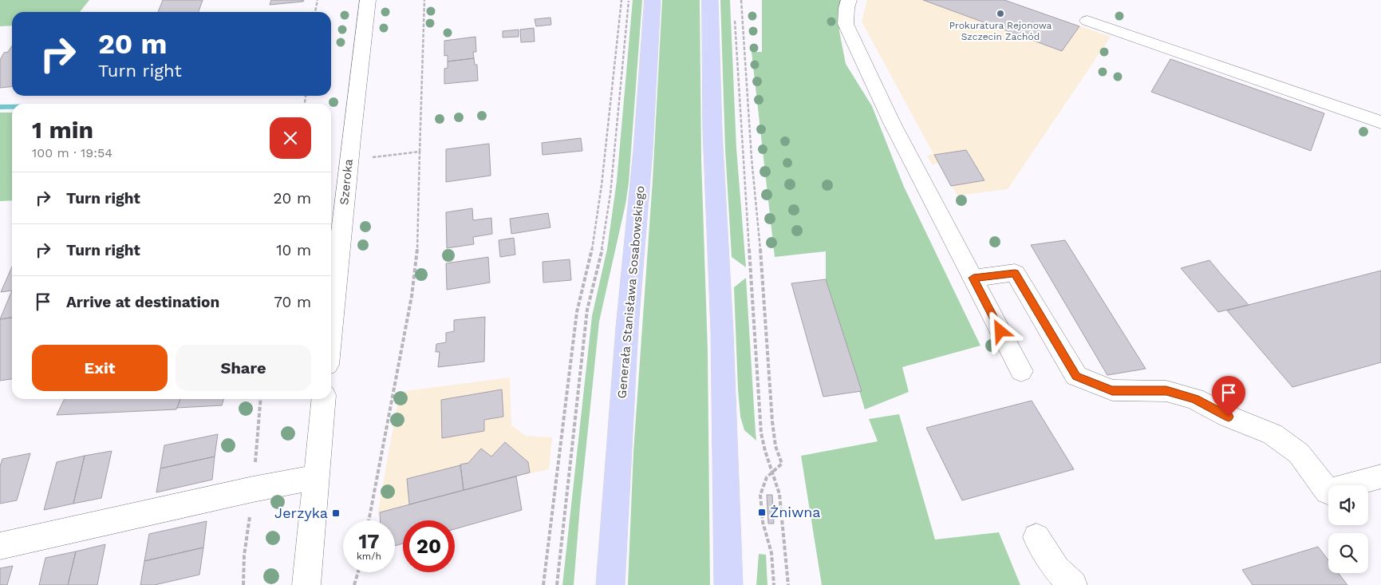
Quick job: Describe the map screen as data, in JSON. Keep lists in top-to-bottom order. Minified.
{"streets":{"main road":["Generała Stanisława Sosabowskiego"],"street":["Szeroka"]},"places":{"other":["Prokuratura Rejonowa Szczecin Zachód"],"transit":["Żniwna","Jerzyka"]},"page":{"turn":["20 m","Turn right"],"heading":["1 min","100 m · 19:54"],"list":[{"name":"Turn right","value":"20 m"},{"name":"Turn right","value":"10 m"},{"name":"Arrive at destination","value":"70 m"}],"buttons":["Exit","Share"],"speed":"17 km/h","limit":"20"}}
